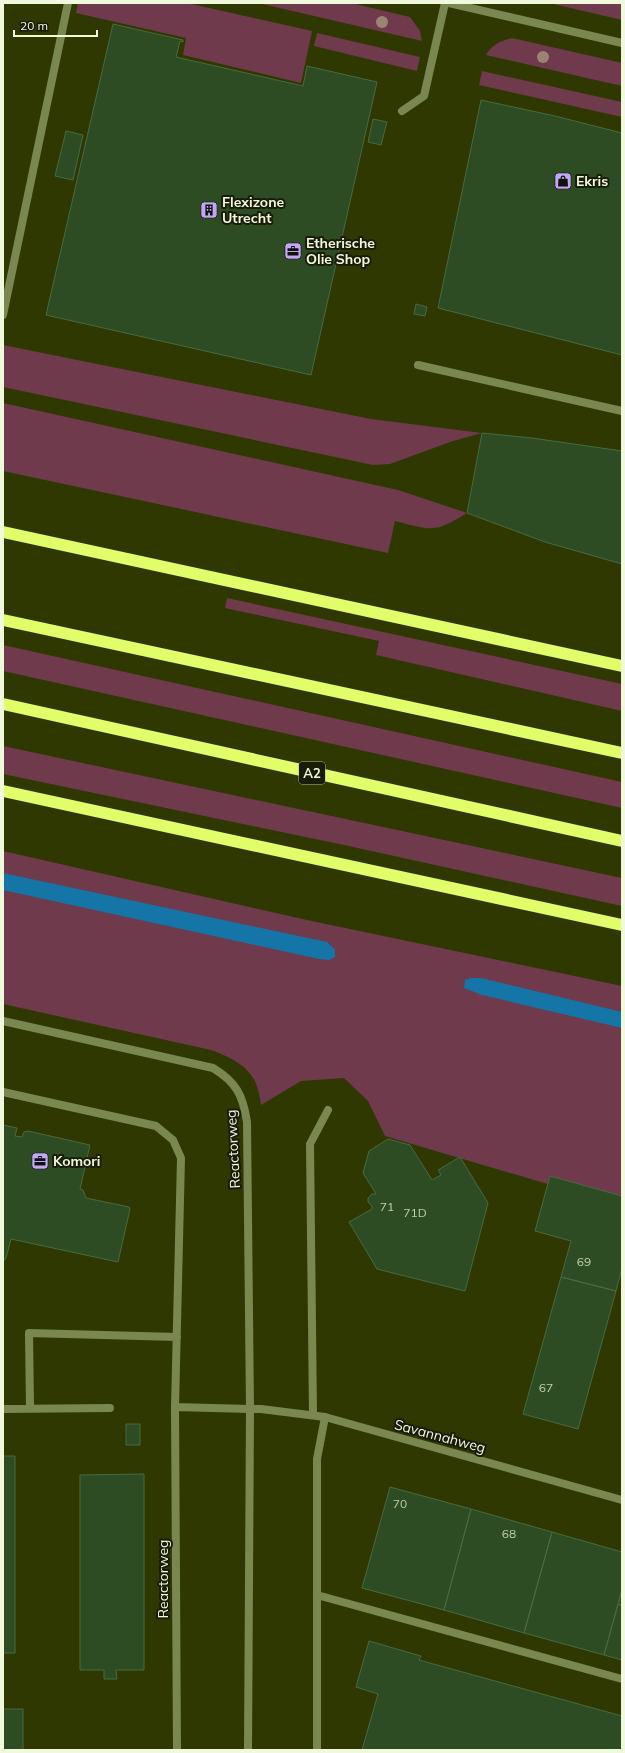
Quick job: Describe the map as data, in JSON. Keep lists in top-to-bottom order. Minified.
{"streets":{"highway":["A2"],"street":["Reactorweg","Savannahweg"]},"crossings":[["Reactorweg","Savannahweg"]],"places":{"shop":["Ekris"],"building":["Flexizone Utrecht"],"office":["Etherische Olie Shop","Komori"]},"house_numbers":["71","71D","69","67","70","68"],"scale_bar":"20 m"}
